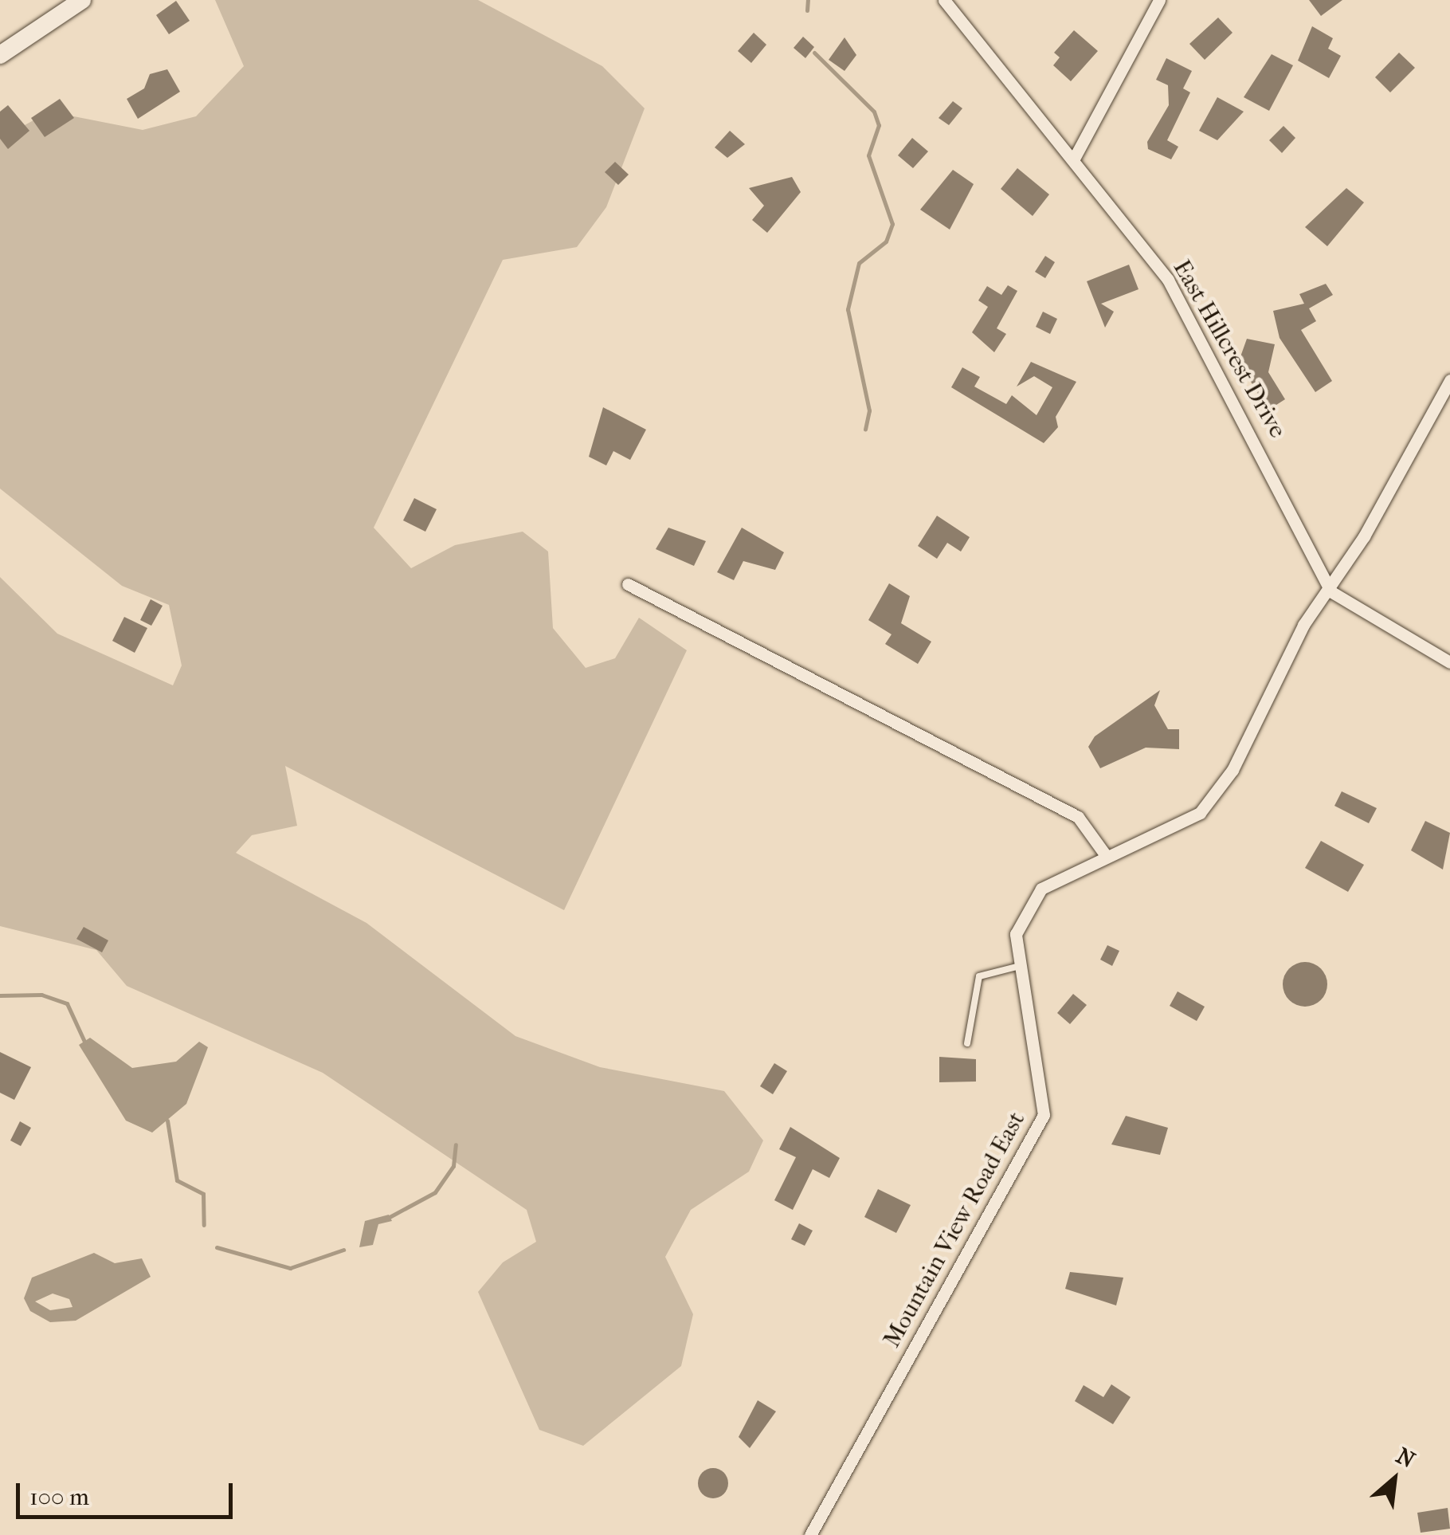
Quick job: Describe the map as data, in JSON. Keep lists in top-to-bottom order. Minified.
{"streets":{"street":["East Hillcrest Drive","Mountain View Road East"]},"crossings":[["East Hillcrest Drive","Mountain View Road East"]],"scale_bar":"100 m","north":"top right"}
